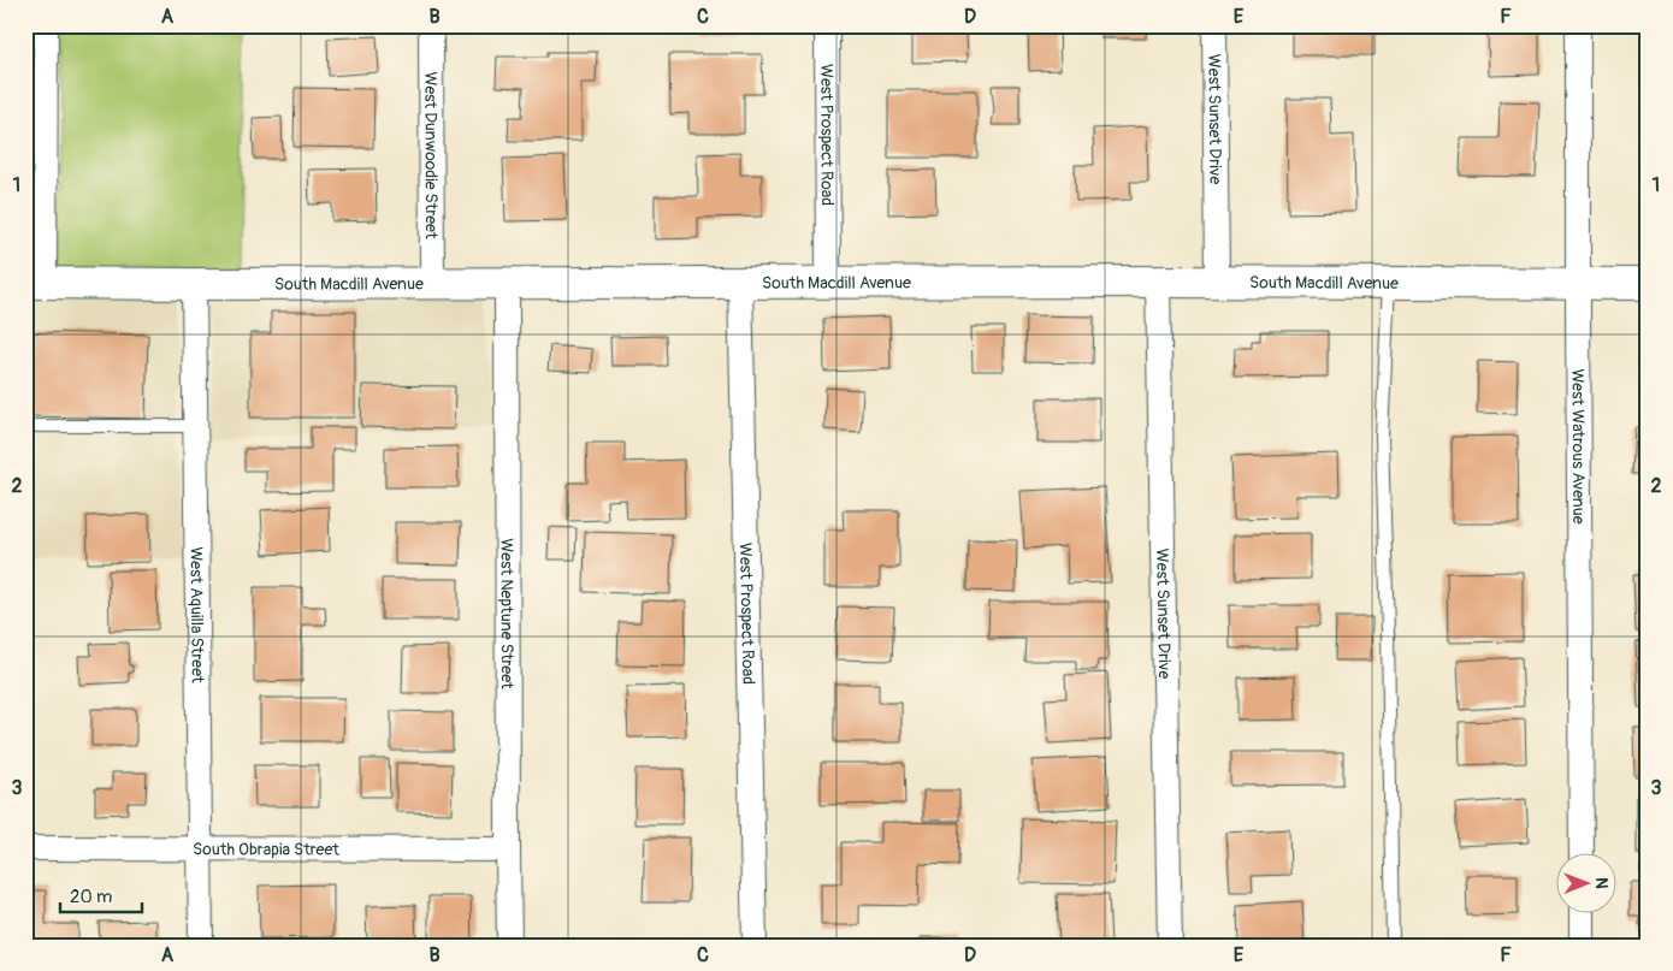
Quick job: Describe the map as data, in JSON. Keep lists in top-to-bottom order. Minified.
{"streets":{"street":["West Sunset Drive","West Prospect Road","West Dunwoodie Street","South Macdill Avenue","West Watrous Avenue","West Neptune Street","West Aquilla Street","South Obrapia Street"]},"crossings":[["West Sunset Drive","South Macdill Avenue"],["West Prospect Road","South Macdill Avenue"],["West Dunwoodie Street","South Macdill Avenue"],["South Macdill Avenue","West Watrous Avenue"],["South Macdill Avenue","West Neptune Street"],["South Macdill Avenue","West Aquilla Street"],["West Neptune Street","South Obrapia Street"],["West Aquilla Street","South Obrapia Street"]],"scale_bar":"20 m","north":"right","grid":{"columns":["A","B","C","D","E","F"],"rows":["1","2","3"]}}
